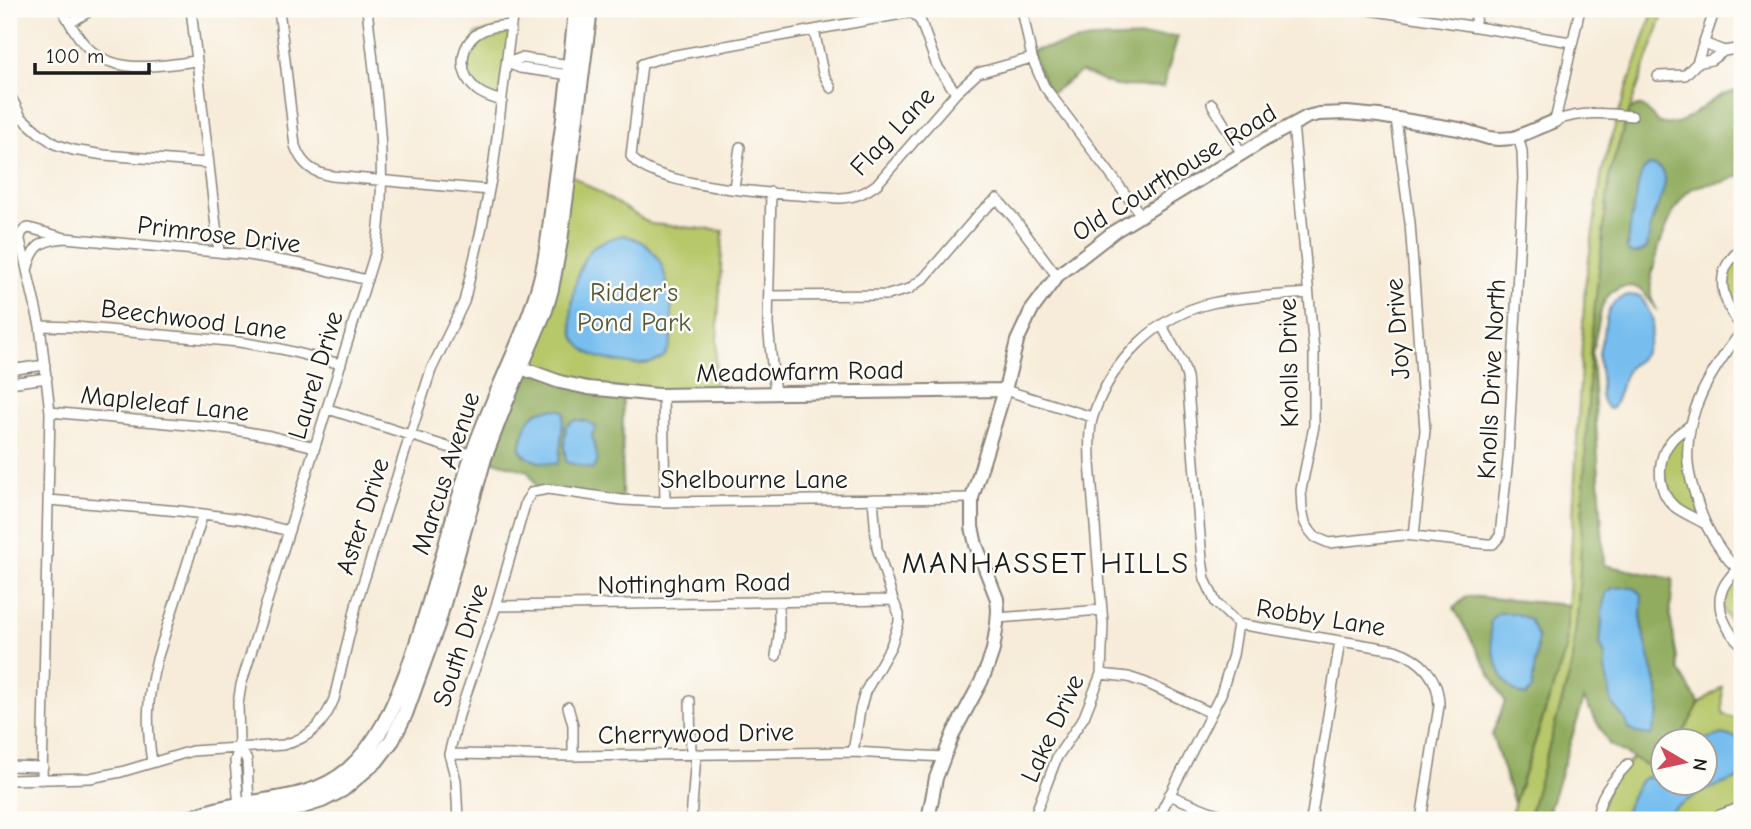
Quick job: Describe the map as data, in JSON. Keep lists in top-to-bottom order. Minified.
{"streets":{"main road":["Marcus Avenue"],"street":["Flag Lane","Old Courthouse Road","Primrose Drive","Beechwood Lane","Joy Drive","Knolls Drive","Meadowfarm Road","Laurel Drive","Knolls Drive North","Mapleleaf Lane","Shelbourne Lane","Aster Drive","Nottingham Road","Robby Lane","South Drive","Lake Drive","Cherrywood Drive"]},"crossings":[["Old Courthouse Road","Joy Drive"],["Old Courthouse Road","Knolls Drive"],["Old Courthouse Road","Meadowfarm Road"],["Old Courthouse Road","Knolls Drive North"],["Old Courthouse Road","Shelbourne Lane"],["Old Courthouse Road","Cherrywood Drive"],["Primrose Drive","Beechwood Lane"],["Primrose Drive","Laurel Drive"],["Primrose Drive","Mapleleaf Lane"],["Primrose Drive","Aster Drive"],["Beechwood Lane","Laurel Drive"],["Joy Drive","Knolls Drive"],["Joy Drive","Knolls Drive North"],["Knolls Drive","Knolls Drive North"],["Knolls Drive","Lake Drive"],["Meadowfarm Road","Marcus Avenue"],["Meadowfarm Road","Lake Drive"],["Laurel Drive","Mapleleaf Lane"],["Laurel Drive","Marcus Avenue"],["Laurel Drive","Aster Drive"],["Shelbourne Lane","South Drive"],["Nottingham Road","South Drive"],["Robby Lane","Lake Drive"],["South Drive","Cherrywood Drive"]],"districts":["MANHASSET HILLS"],"parks":["Ridder's Pond Park"],"scale_bar":"100 m","north":"right"}
